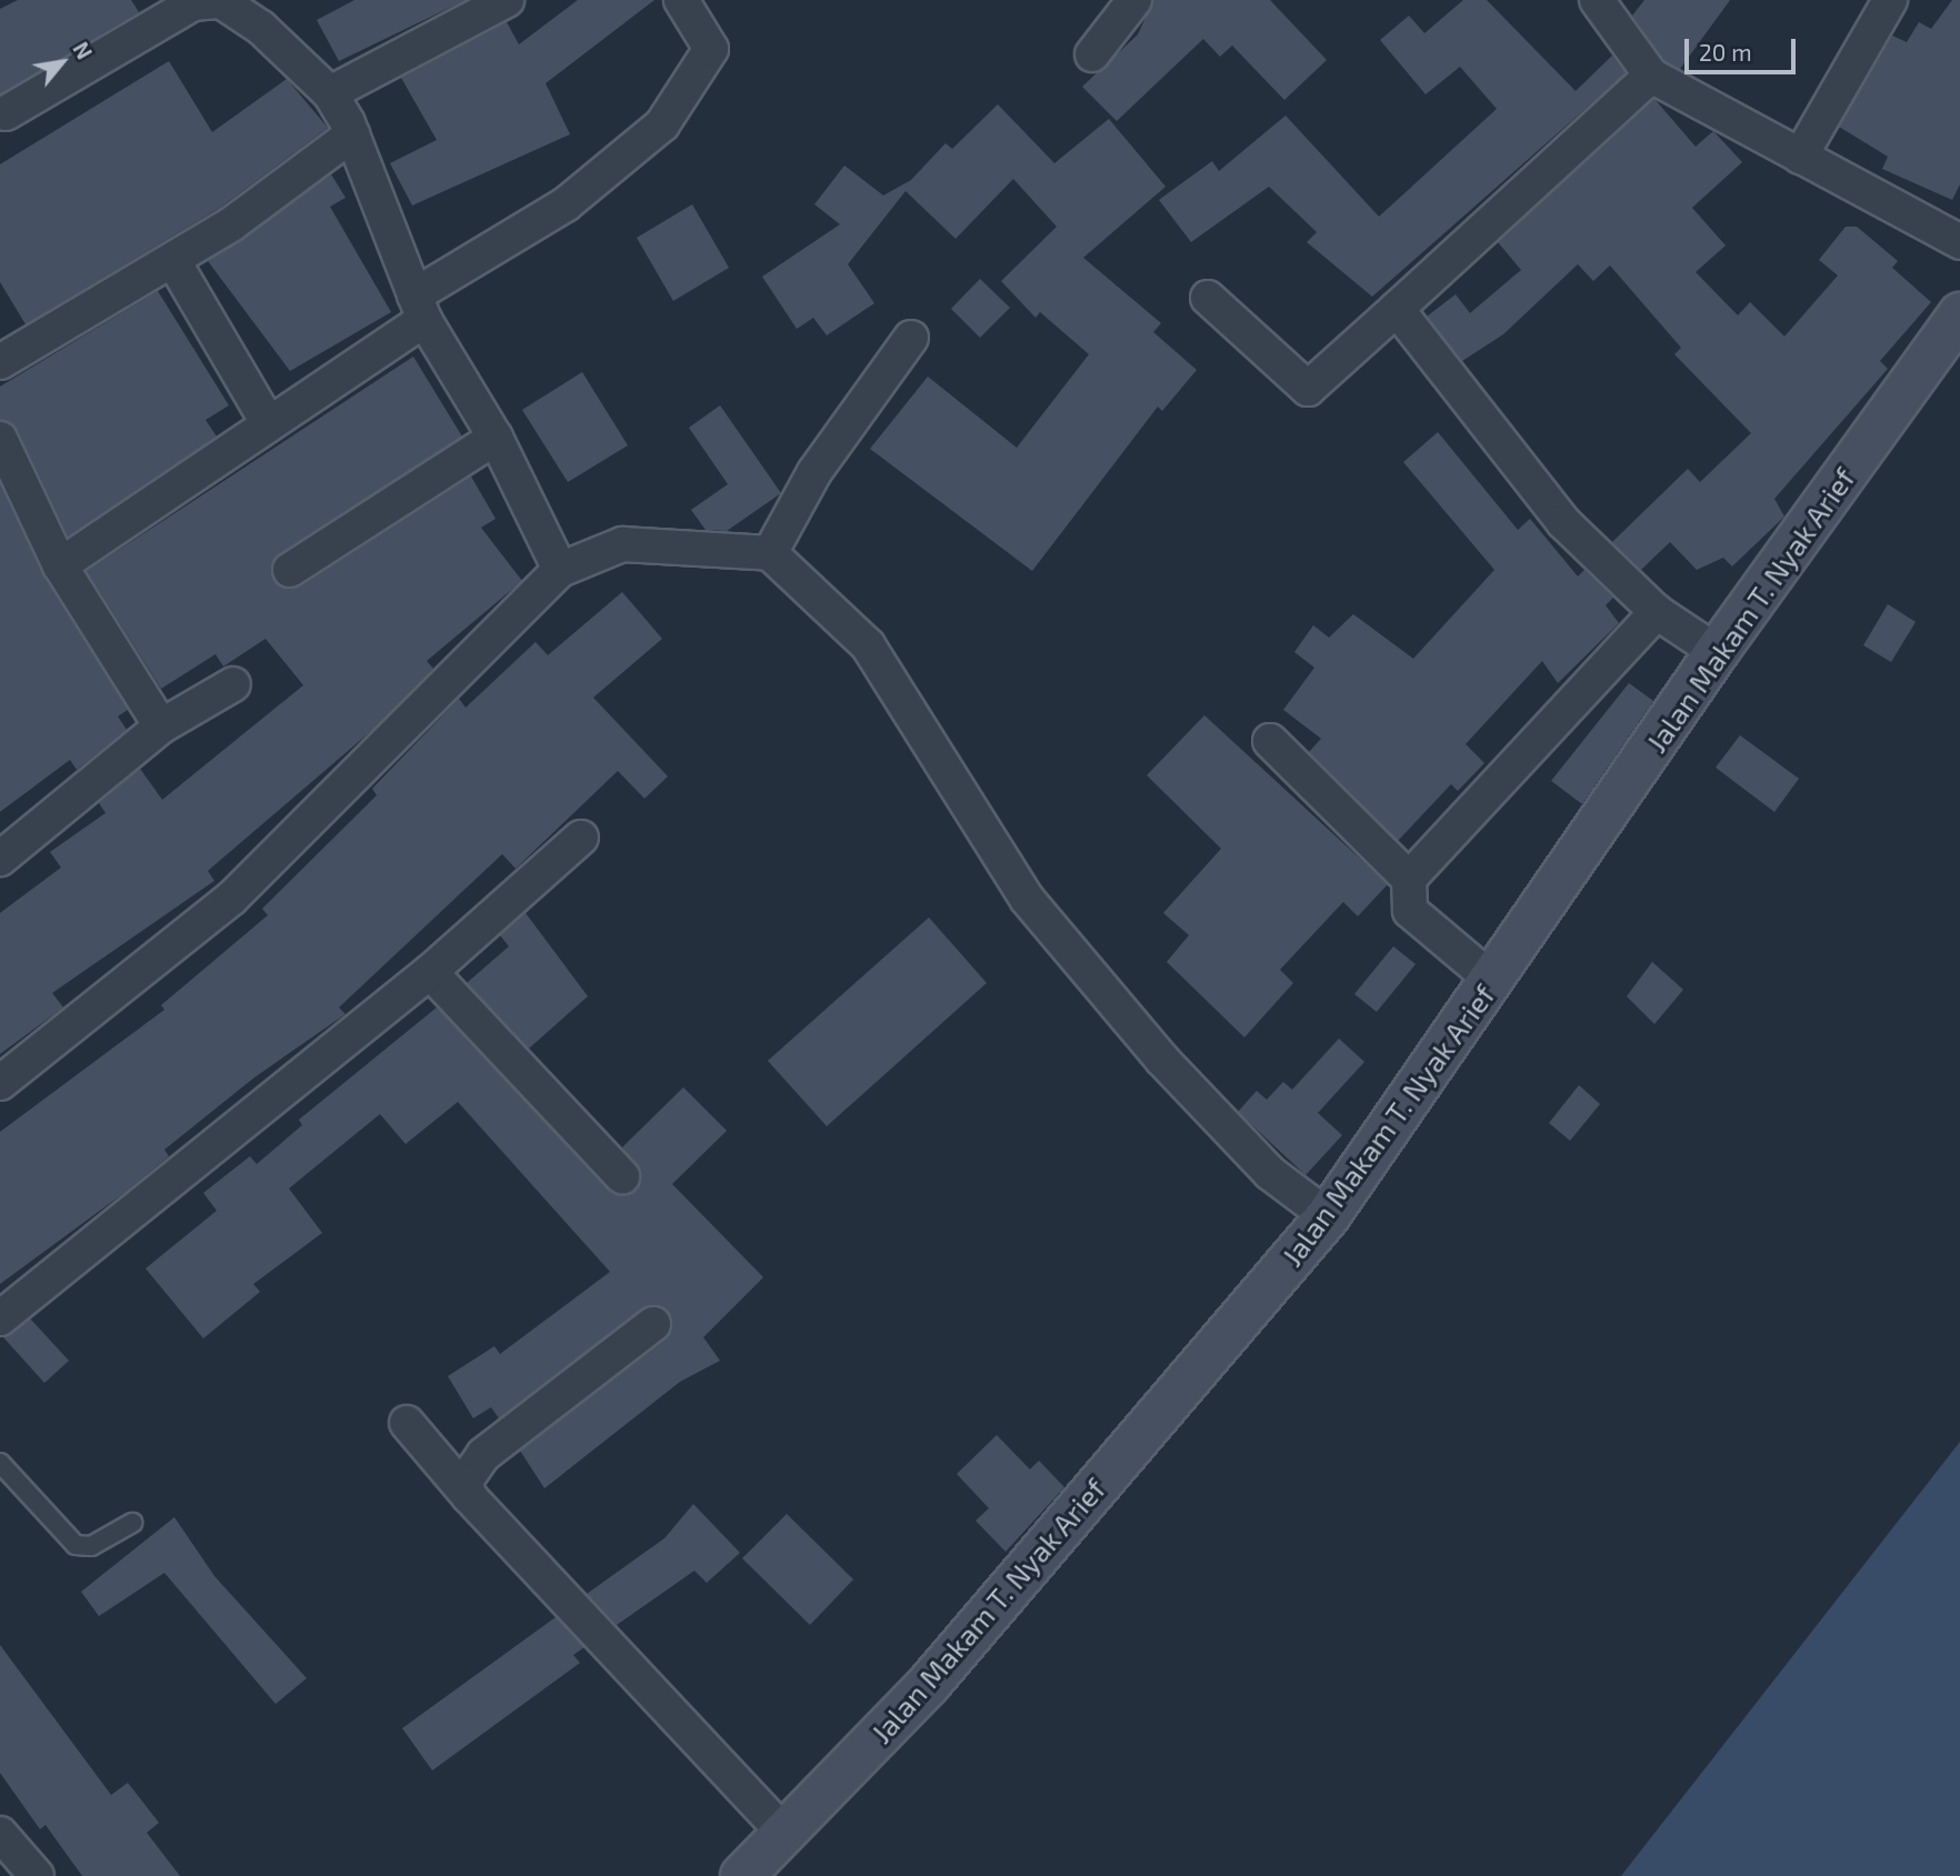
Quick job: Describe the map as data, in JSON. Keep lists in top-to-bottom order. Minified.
{"streets":{"street":["Jalan Makam T. Nyak Arief"]},"scale_bar":"20 m","north":"top right"}
